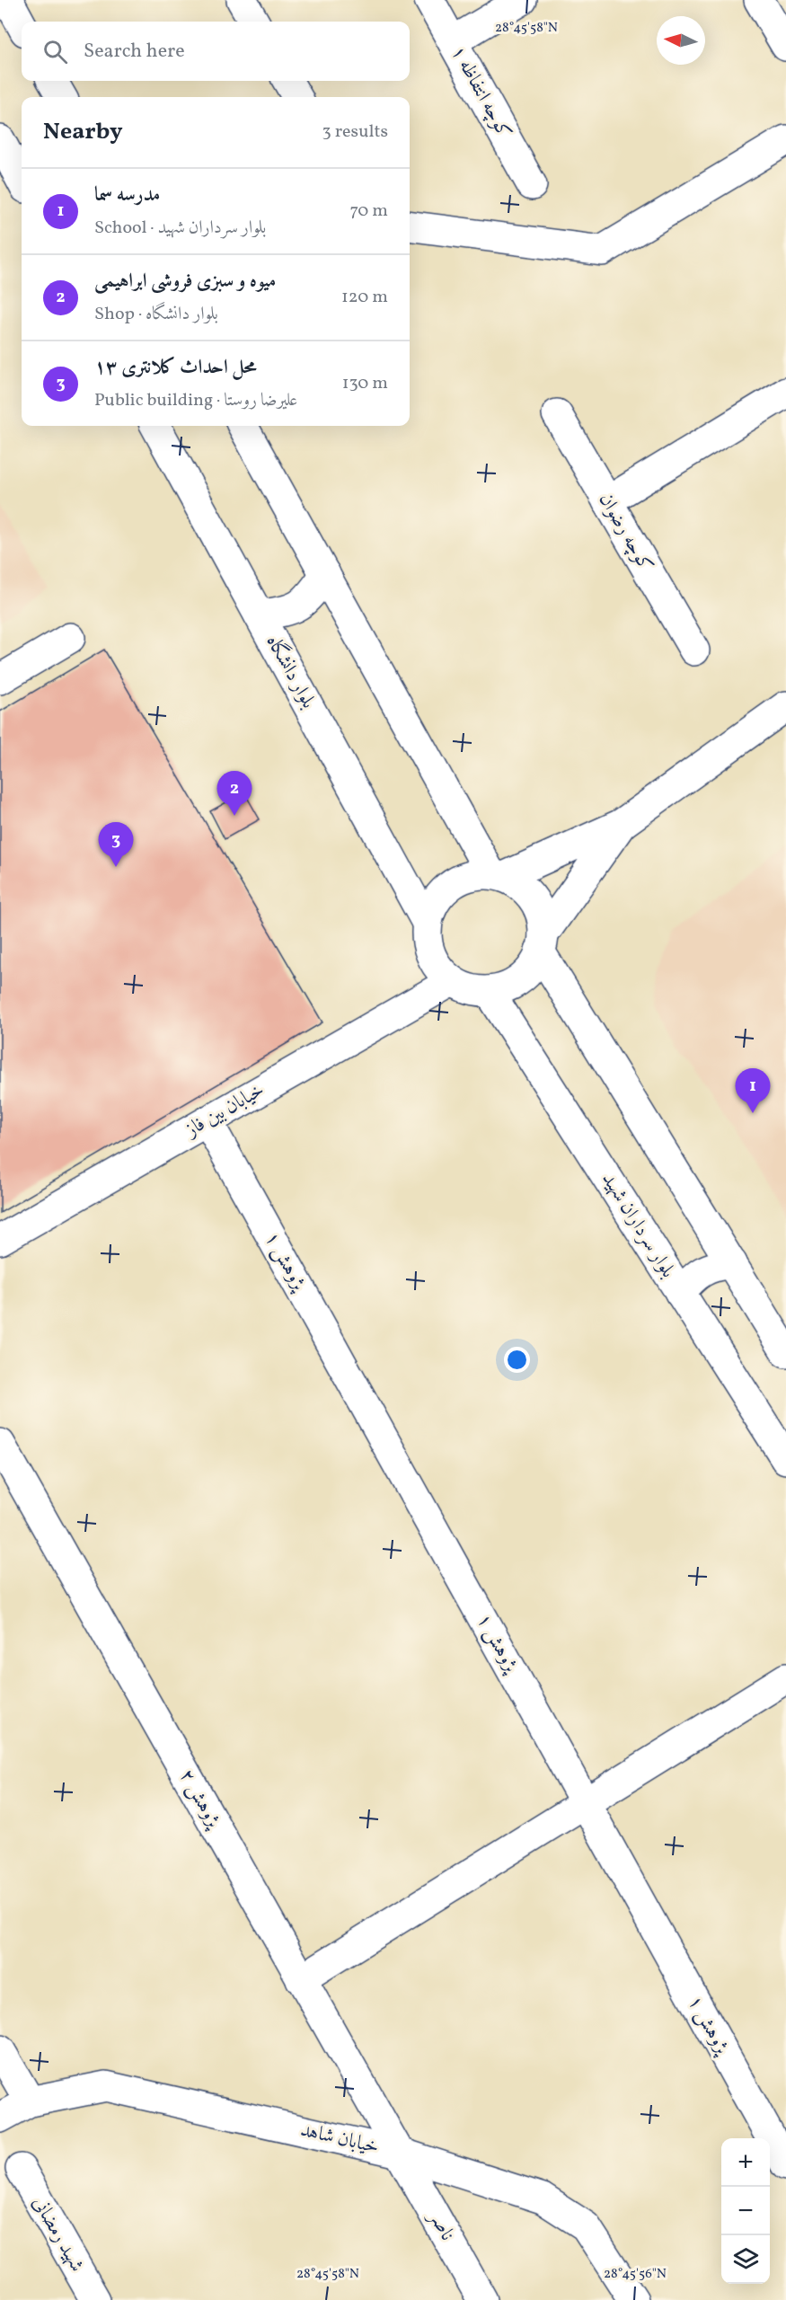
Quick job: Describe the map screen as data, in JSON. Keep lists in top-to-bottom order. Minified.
{"streets":{"street":["کوچه انتفاظه ۱","کوچه رضوان","بلوار دانشگاه","خیابان بین فاز","بلوار سرداران شهید","پژوهش ۱","پژوهش ۲","خیابان شاهد","ناصر","شهید رمضانی"]},"crossings":[["بلوار دانشگاه","خیابان بین فاز"],["بلوار دانشگاه","بلوار سرداران شهید"],["خیابان بین فاز","بلوار سرداران شهید"],["خیابان بین فاز","پژوهش ۱"],["پژوهش ۲","خیابان شاهد"],["پژوهش ۲","ناصر"],["خیابان شاهد","ناصر"]],"north":"left","page":{"search":"Search here","heading":["Nearby","3 results"],"list":[{"mark":"1","name":"مدرسه سما","note":"School · بلوار سرداران شهید","value":"70 m"},{"mark":"2","name":"میوه و سبزی فروشی ابراهیمی","note":"Shop · بلوار دانشگاه","value":"120 m"},{"mark":"3","name":"محل احداث کلانتری ۱۳","note":"Public building · علیرضا روستا","value":"130 m"}],"pins":["2","3","1"],"map_buttons":["+","−"]},"coordinates":["28°45'58\"N","28°45'56\"N"]}
